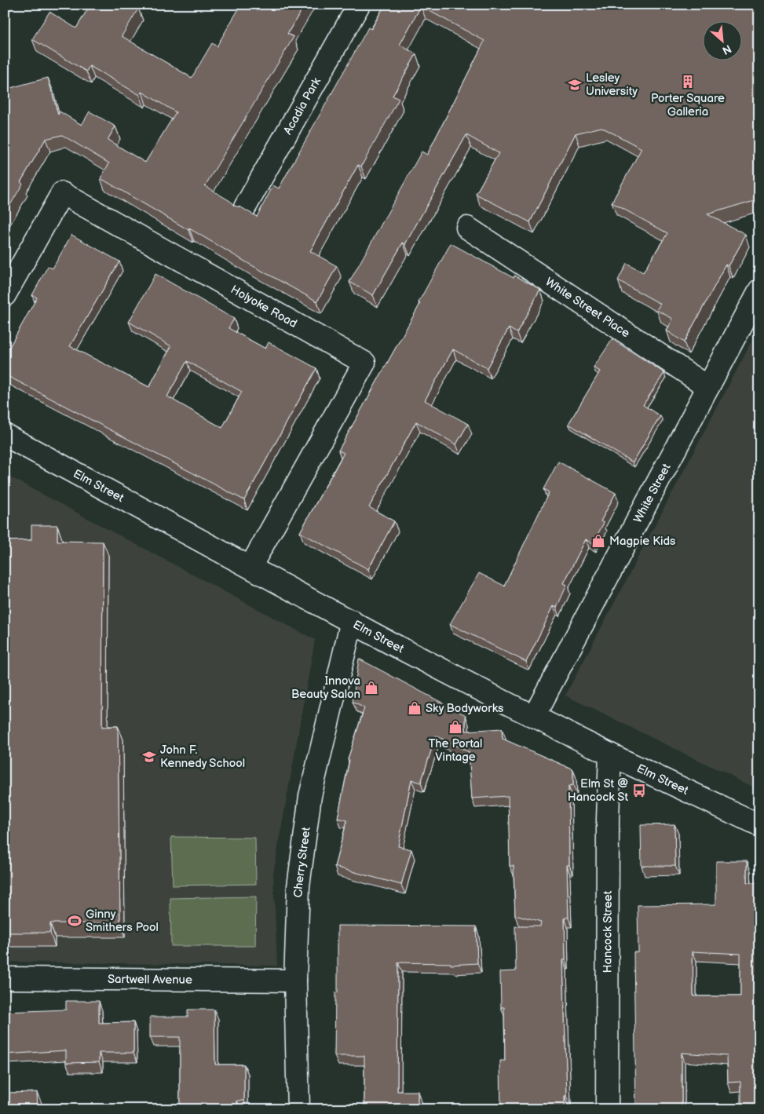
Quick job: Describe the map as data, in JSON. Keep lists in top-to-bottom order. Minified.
{"streets":{"street":["Acadia Park","Holyoke Road","White Street Place","Elm Street","White Street","Cherry Street","Hancock Street","Sartwell Avenue"]},"crossings":[["Holyoke Road","Elm Street"],["White Street Place","White Street"],["Elm Street","White Street"],["Elm Street","Cherry Street"],["Elm Street","Hancock Street"],["Cherry Street","Sartwell Avenue"]],"places":{"building":["Porter Square Galleria"],"school or university":["Lesley University","John F. Kennedy School"],"shop":["Magpie Kids","Innova Beauty Salon","Sky Bodyworks","The Portal Vintage"],"bus stop":["Elm St @ Hancock St"],"sports":["Ginny Smithers Pool"]},"north":"bottom right"}
